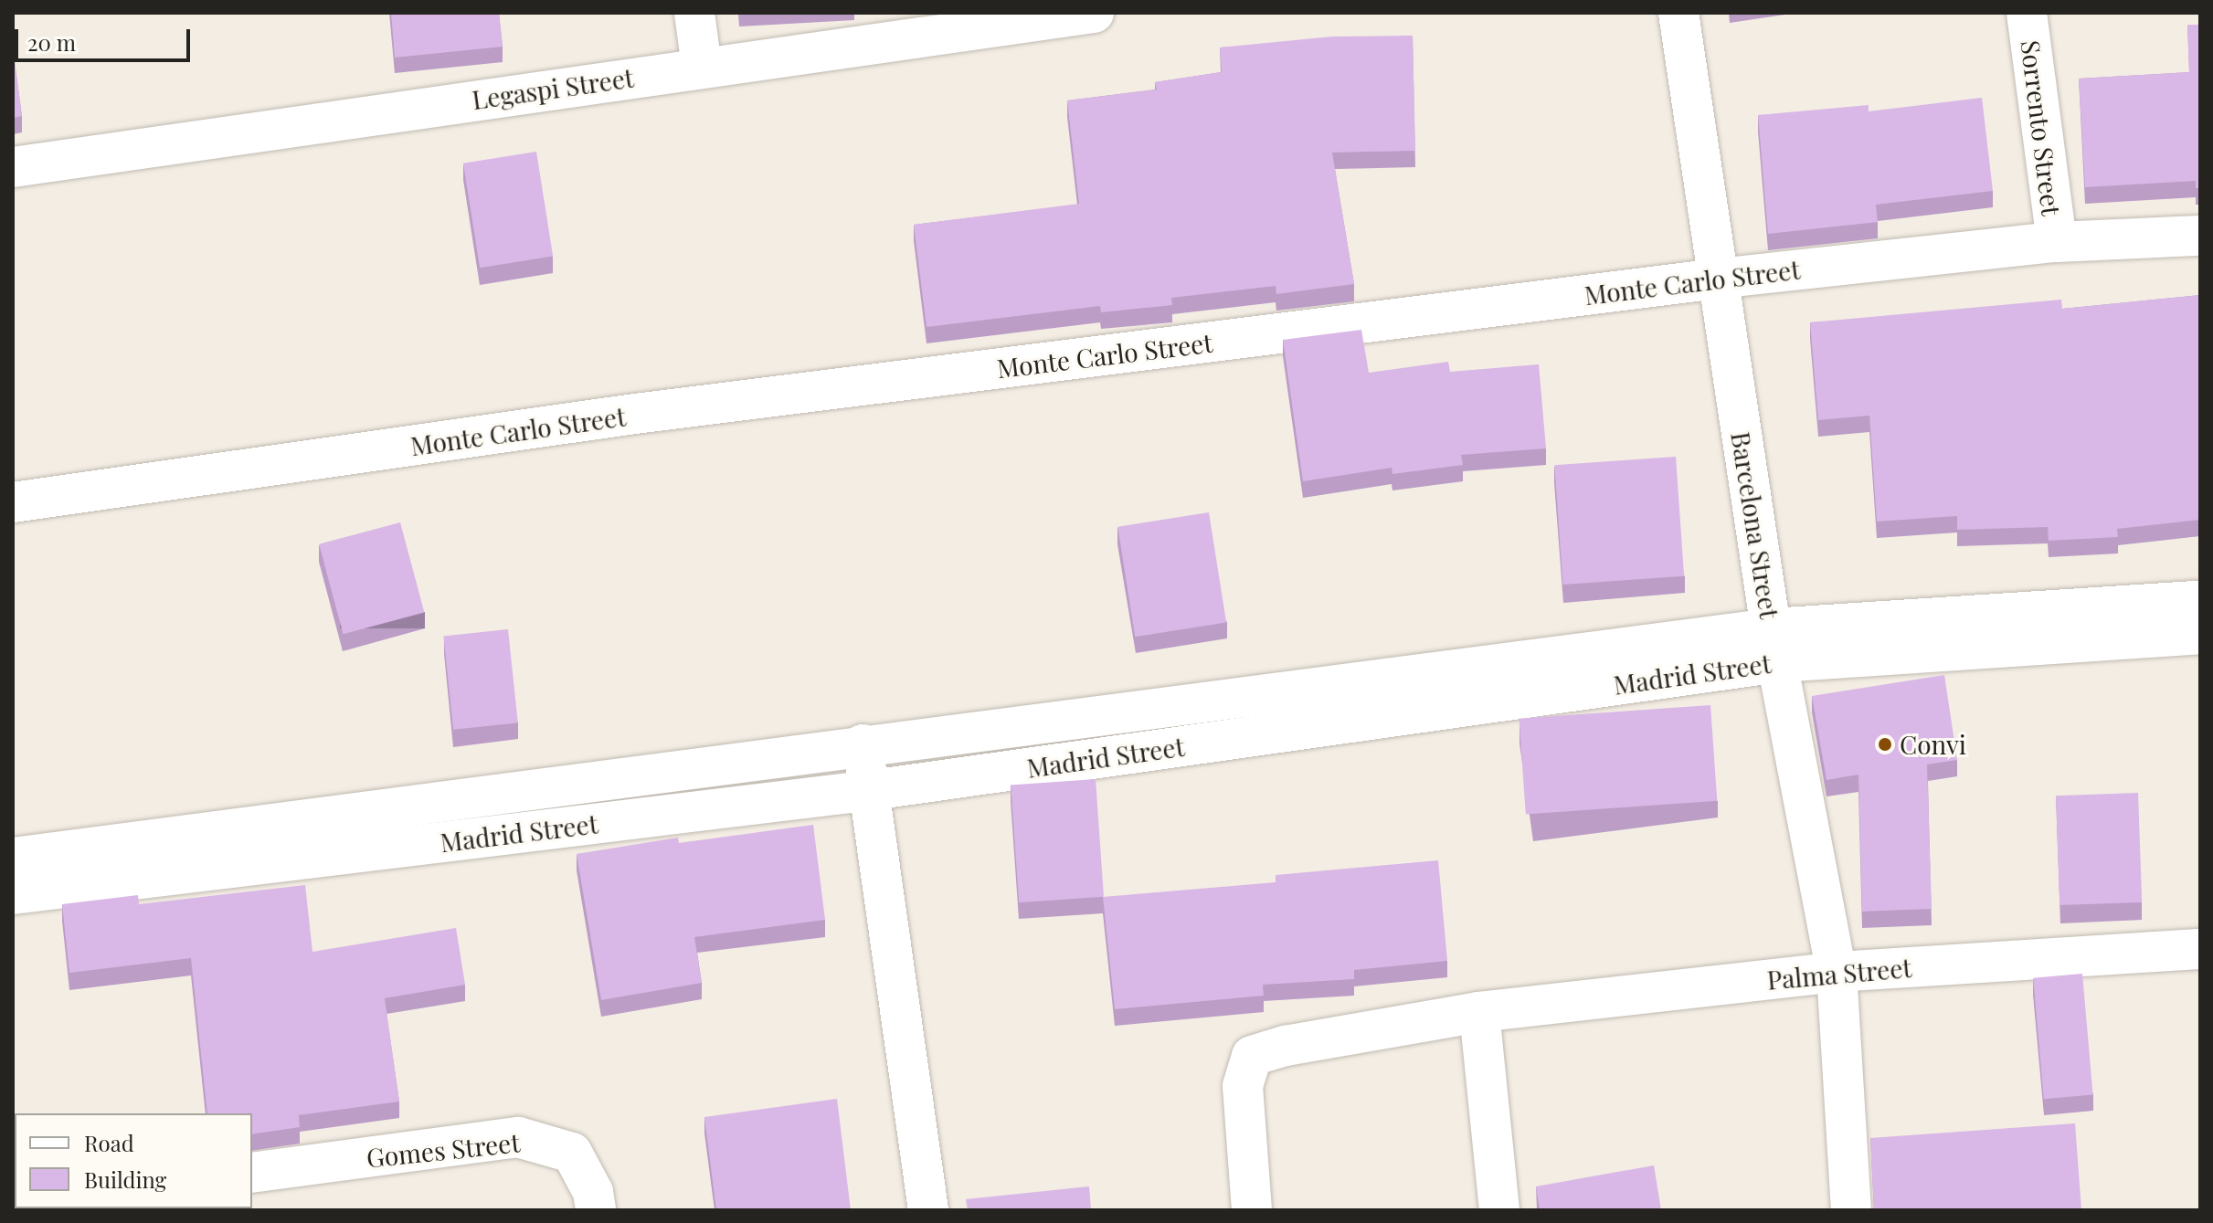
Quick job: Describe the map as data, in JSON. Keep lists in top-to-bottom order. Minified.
{"streets":{"street":["Legaspi Street","Sorrento Street","Monte Carlo Street","Barcelona Street","Madrid Street","Palma Street","Gomes Street"]},"crossings":[["Sorrento Street","Monte Carlo Street"],["Monte Carlo Street","Barcelona Street"],["Barcelona Street","Madrid Street"],["Barcelona Street","Palma Street"]],"places":["Convi"],"legend":["Road","Building"],"scale_bar":"20 m"}
